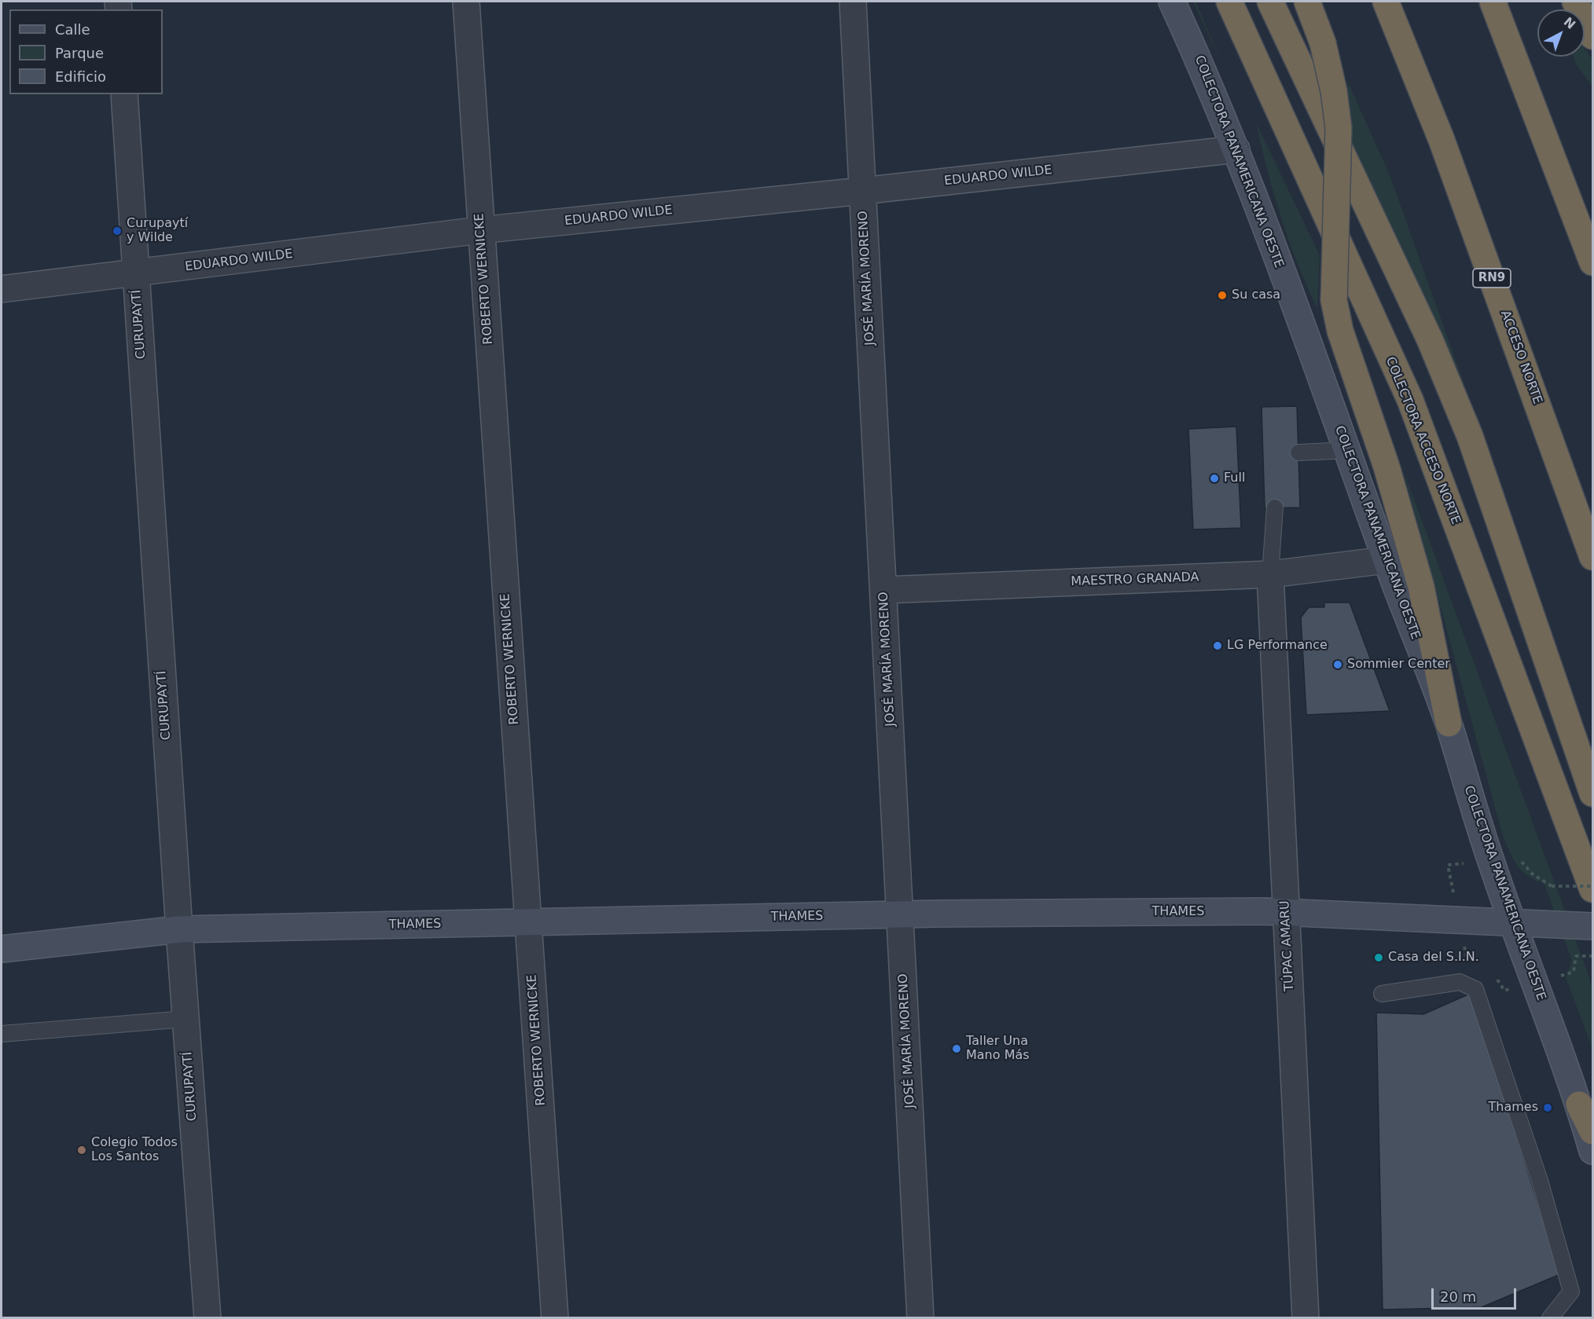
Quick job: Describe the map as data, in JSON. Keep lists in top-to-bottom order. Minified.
{"streets":{"highway":["RN9","ACCESO NORTE","COLECTORA ACCESO NORTE"],"street":["COLECTORA PANAMERICANA OESTE","EDUARDO WILDE","JOSÉ MARÍA MORENO","ROBERTO WERNICKE","CURUPAYTÍ","MAESTRO GRANADA","THAMES","TÚPAC AMARU"]},"crossings":[["COLECTORA PANAMERICANA OESTE","EDUARDO WILDE"],["COLECTORA PANAMERICANA OESTE","MAESTRO GRANADA"],["COLECTORA PANAMERICANA OESTE","THAMES"],["EDUARDO WILDE","JOSÉ MARÍA MORENO"],["EDUARDO WILDE","ROBERTO WERNICKE"],["EDUARDO WILDE","CURUPAYTÍ"],["JOSÉ MARÍA MORENO","MAESTRO GRANADA"],["JOSÉ MARÍA MORENO","THAMES"],["ROBERTO WERNICKE","THAMES"],["CURUPAYTÍ","THAMES"],["MAESTRO GRANADA","TÚPAC AMARU"],["THAMES","TÚPAC AMARU"]],"places":["Curupaytí y Wilde","Su casa","Full","LG Performance","Sommier Center","Casa del S.I.N.","Taller Una Mano Más","Thames","Colegio Todos Los Santos"],"legend":["Calle","Parque","Edificio"],"scale_bar":"20 m","north":"top right"}
